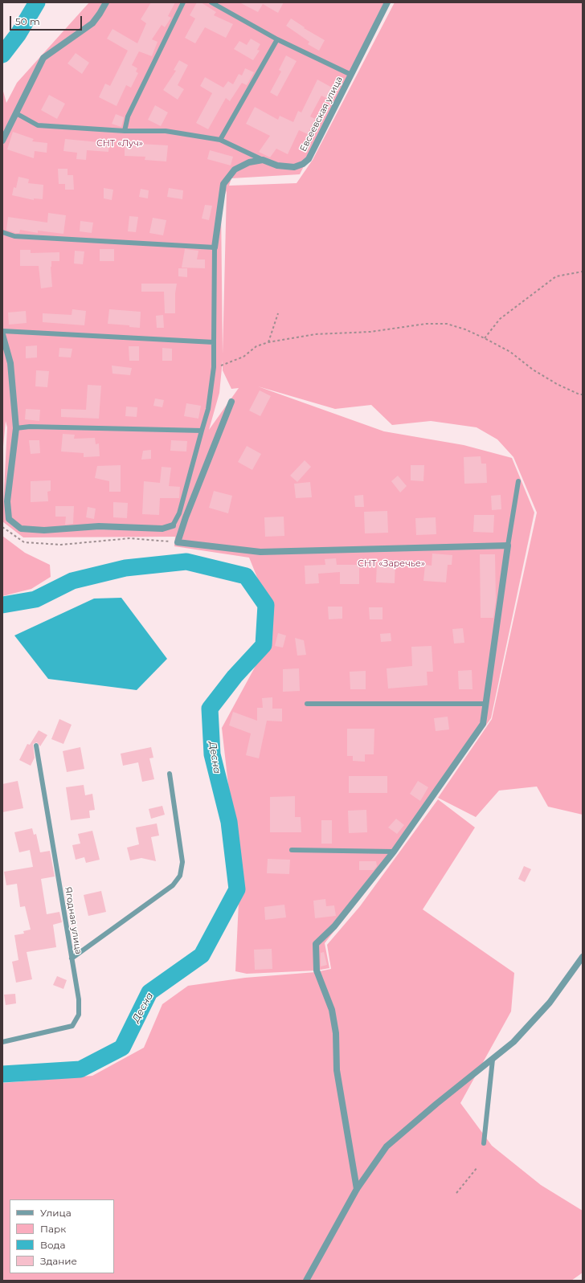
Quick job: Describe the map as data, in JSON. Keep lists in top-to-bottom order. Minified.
{"streets":{"street":["Евсеевская улица"],"lane":["Ягодная улица"]},"water":["Десна"],"parks":["СНТ «Луч»","СНТ «Заречье»"],"legend":["Улица","Парк","Вода","Здание"],"scale_bar":"50 m"}
